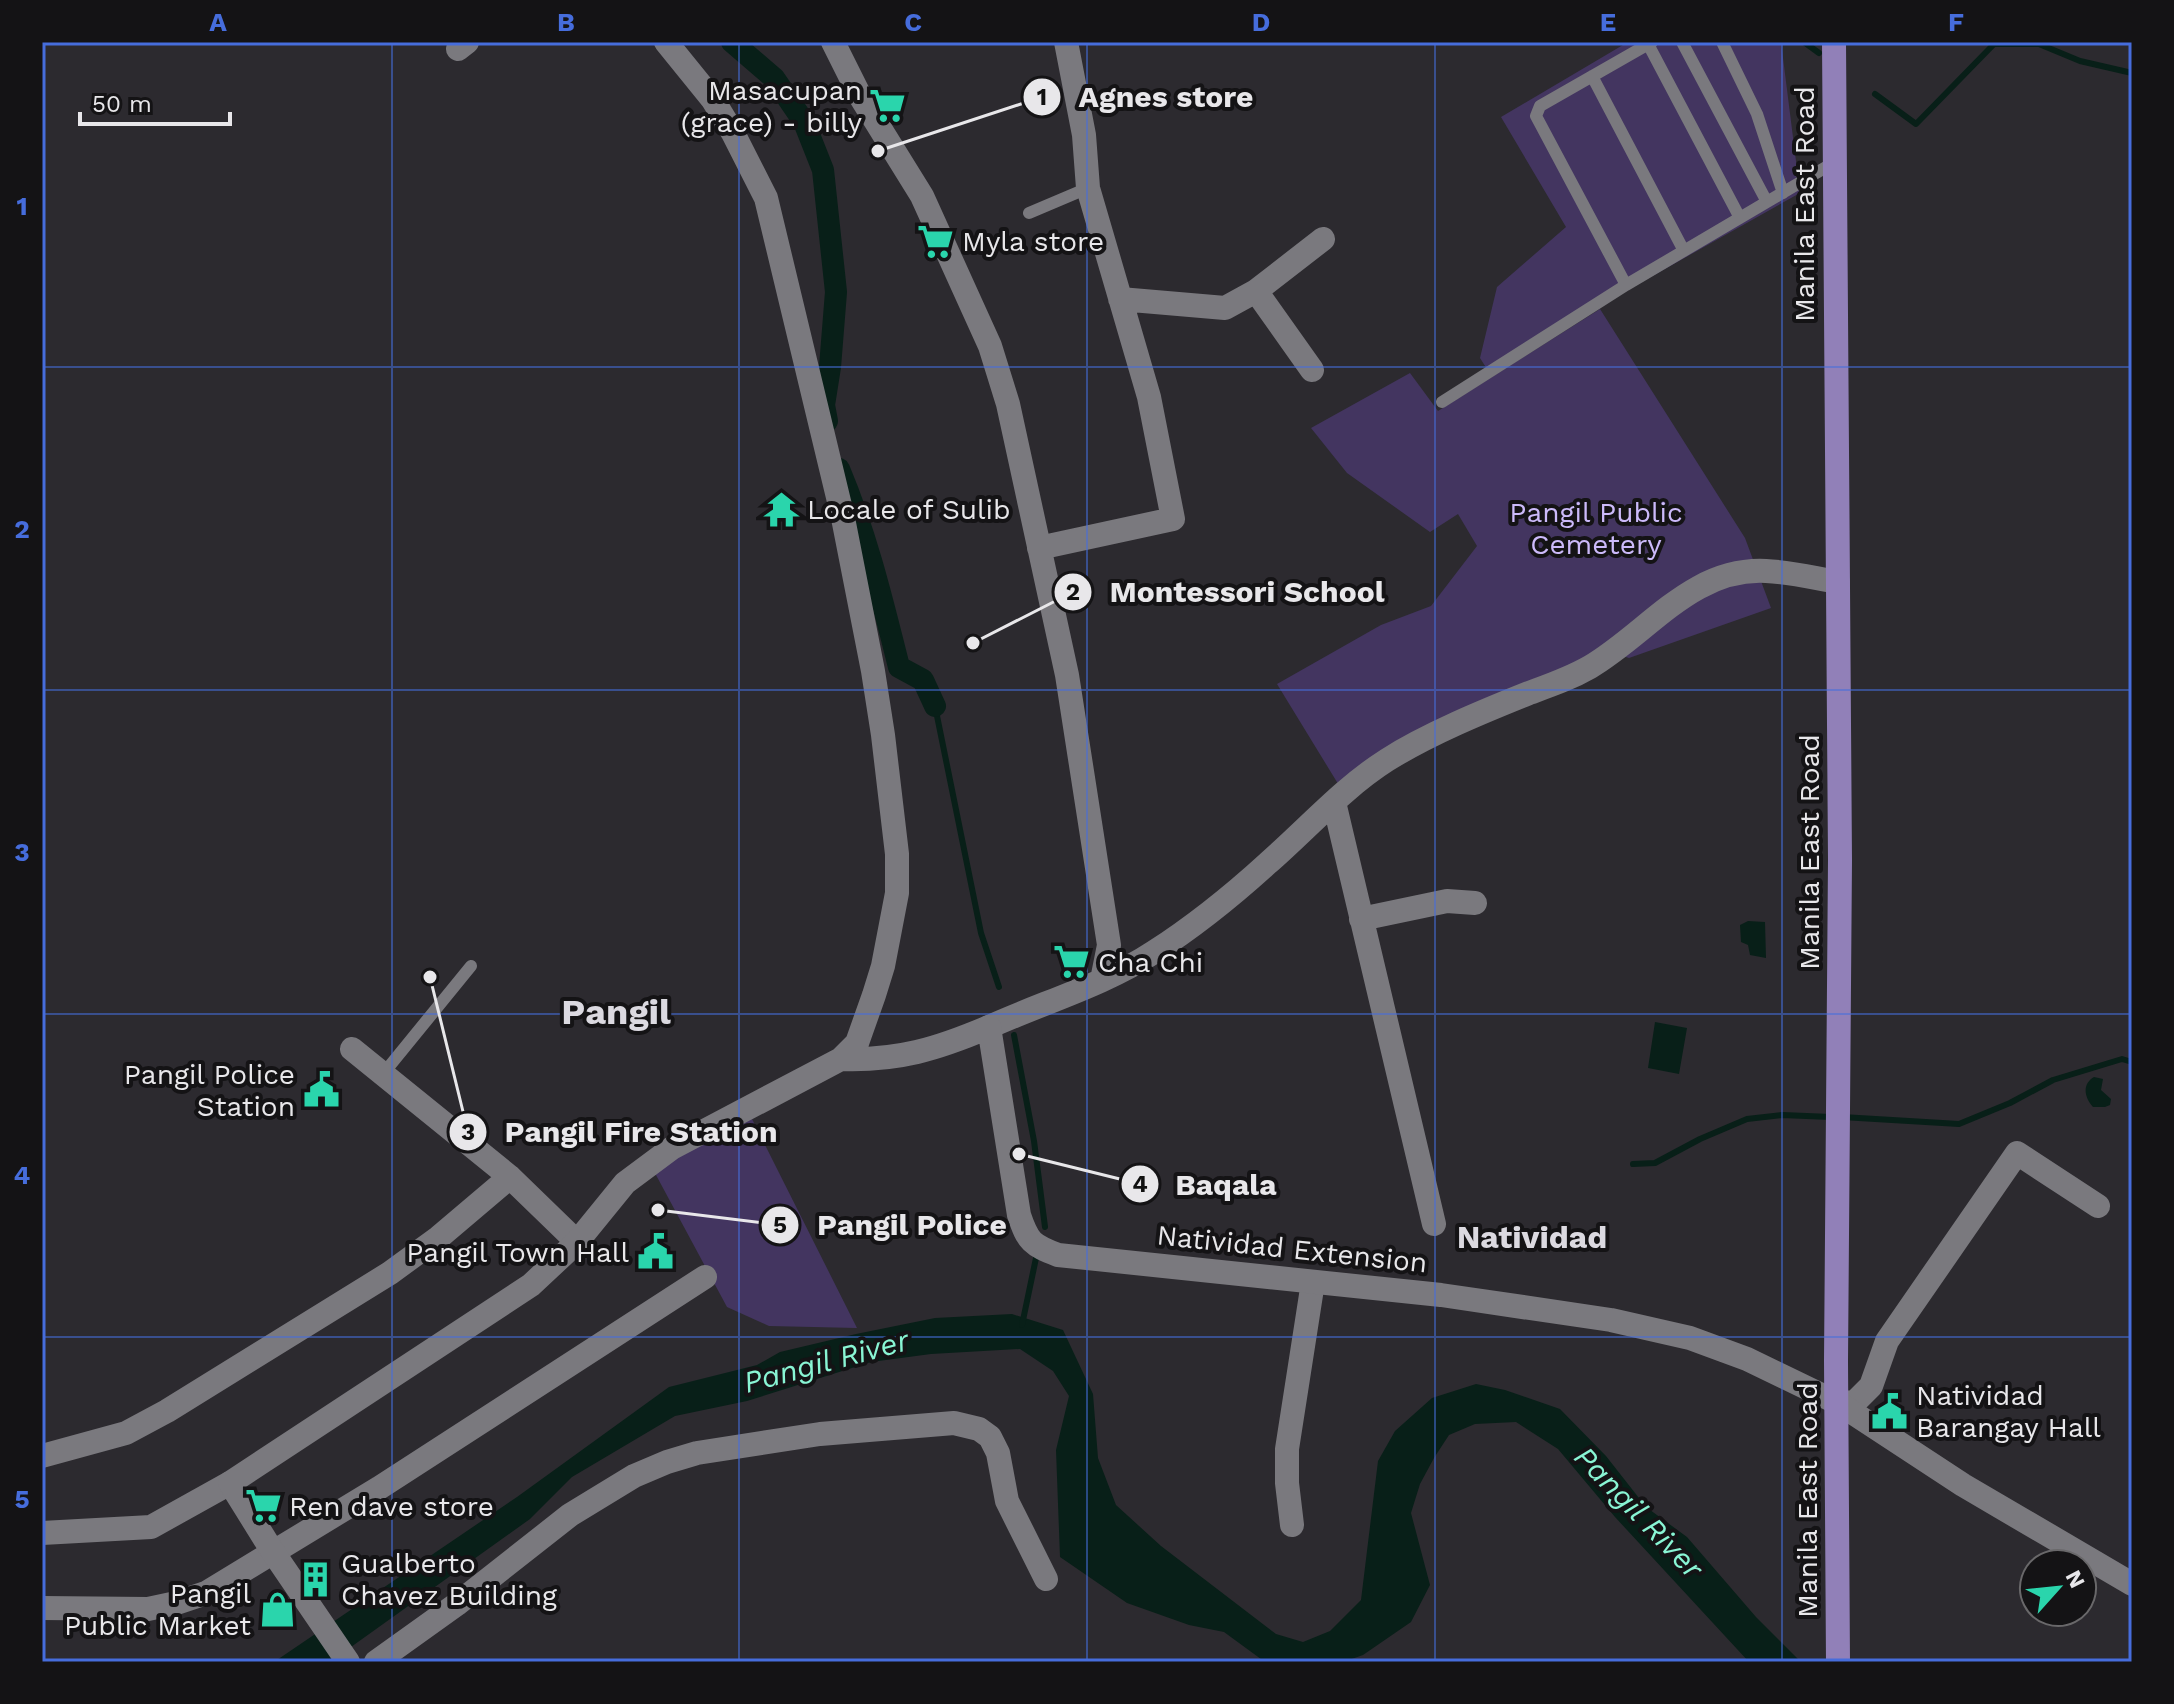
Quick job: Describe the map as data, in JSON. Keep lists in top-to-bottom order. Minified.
{"streets":{"main road":["Manila East Road"],"street":["Natividad Extension"]},"crossings":[["Manila East Road","Natividad Extension"]],"districts":["Pangil","Natividad"],"water":["Pangil River"],"parks":["Pangil Public Cemetery"],"places":{"supermarket":["Masacupan (grace) - billy","Myla store","Cha Chi","Ren dave store"],"other":["Agnes store","Montessori School","Pangil Fire Station","Baqala","Pangil Police"],"temple":["Locale of Sulib"],"public building":["Pangil Police Station","Pangil Town Hall","Natividad Barangay Hall"],"building":["Gualberto Chavez Building"],"shop":["Pangil Public Market"]},"scale_bar":"50 m","north":"top right","grid":{"columns":["A","B","C","D","E","F"],"rows":["1","2","3","4","5"]}}
